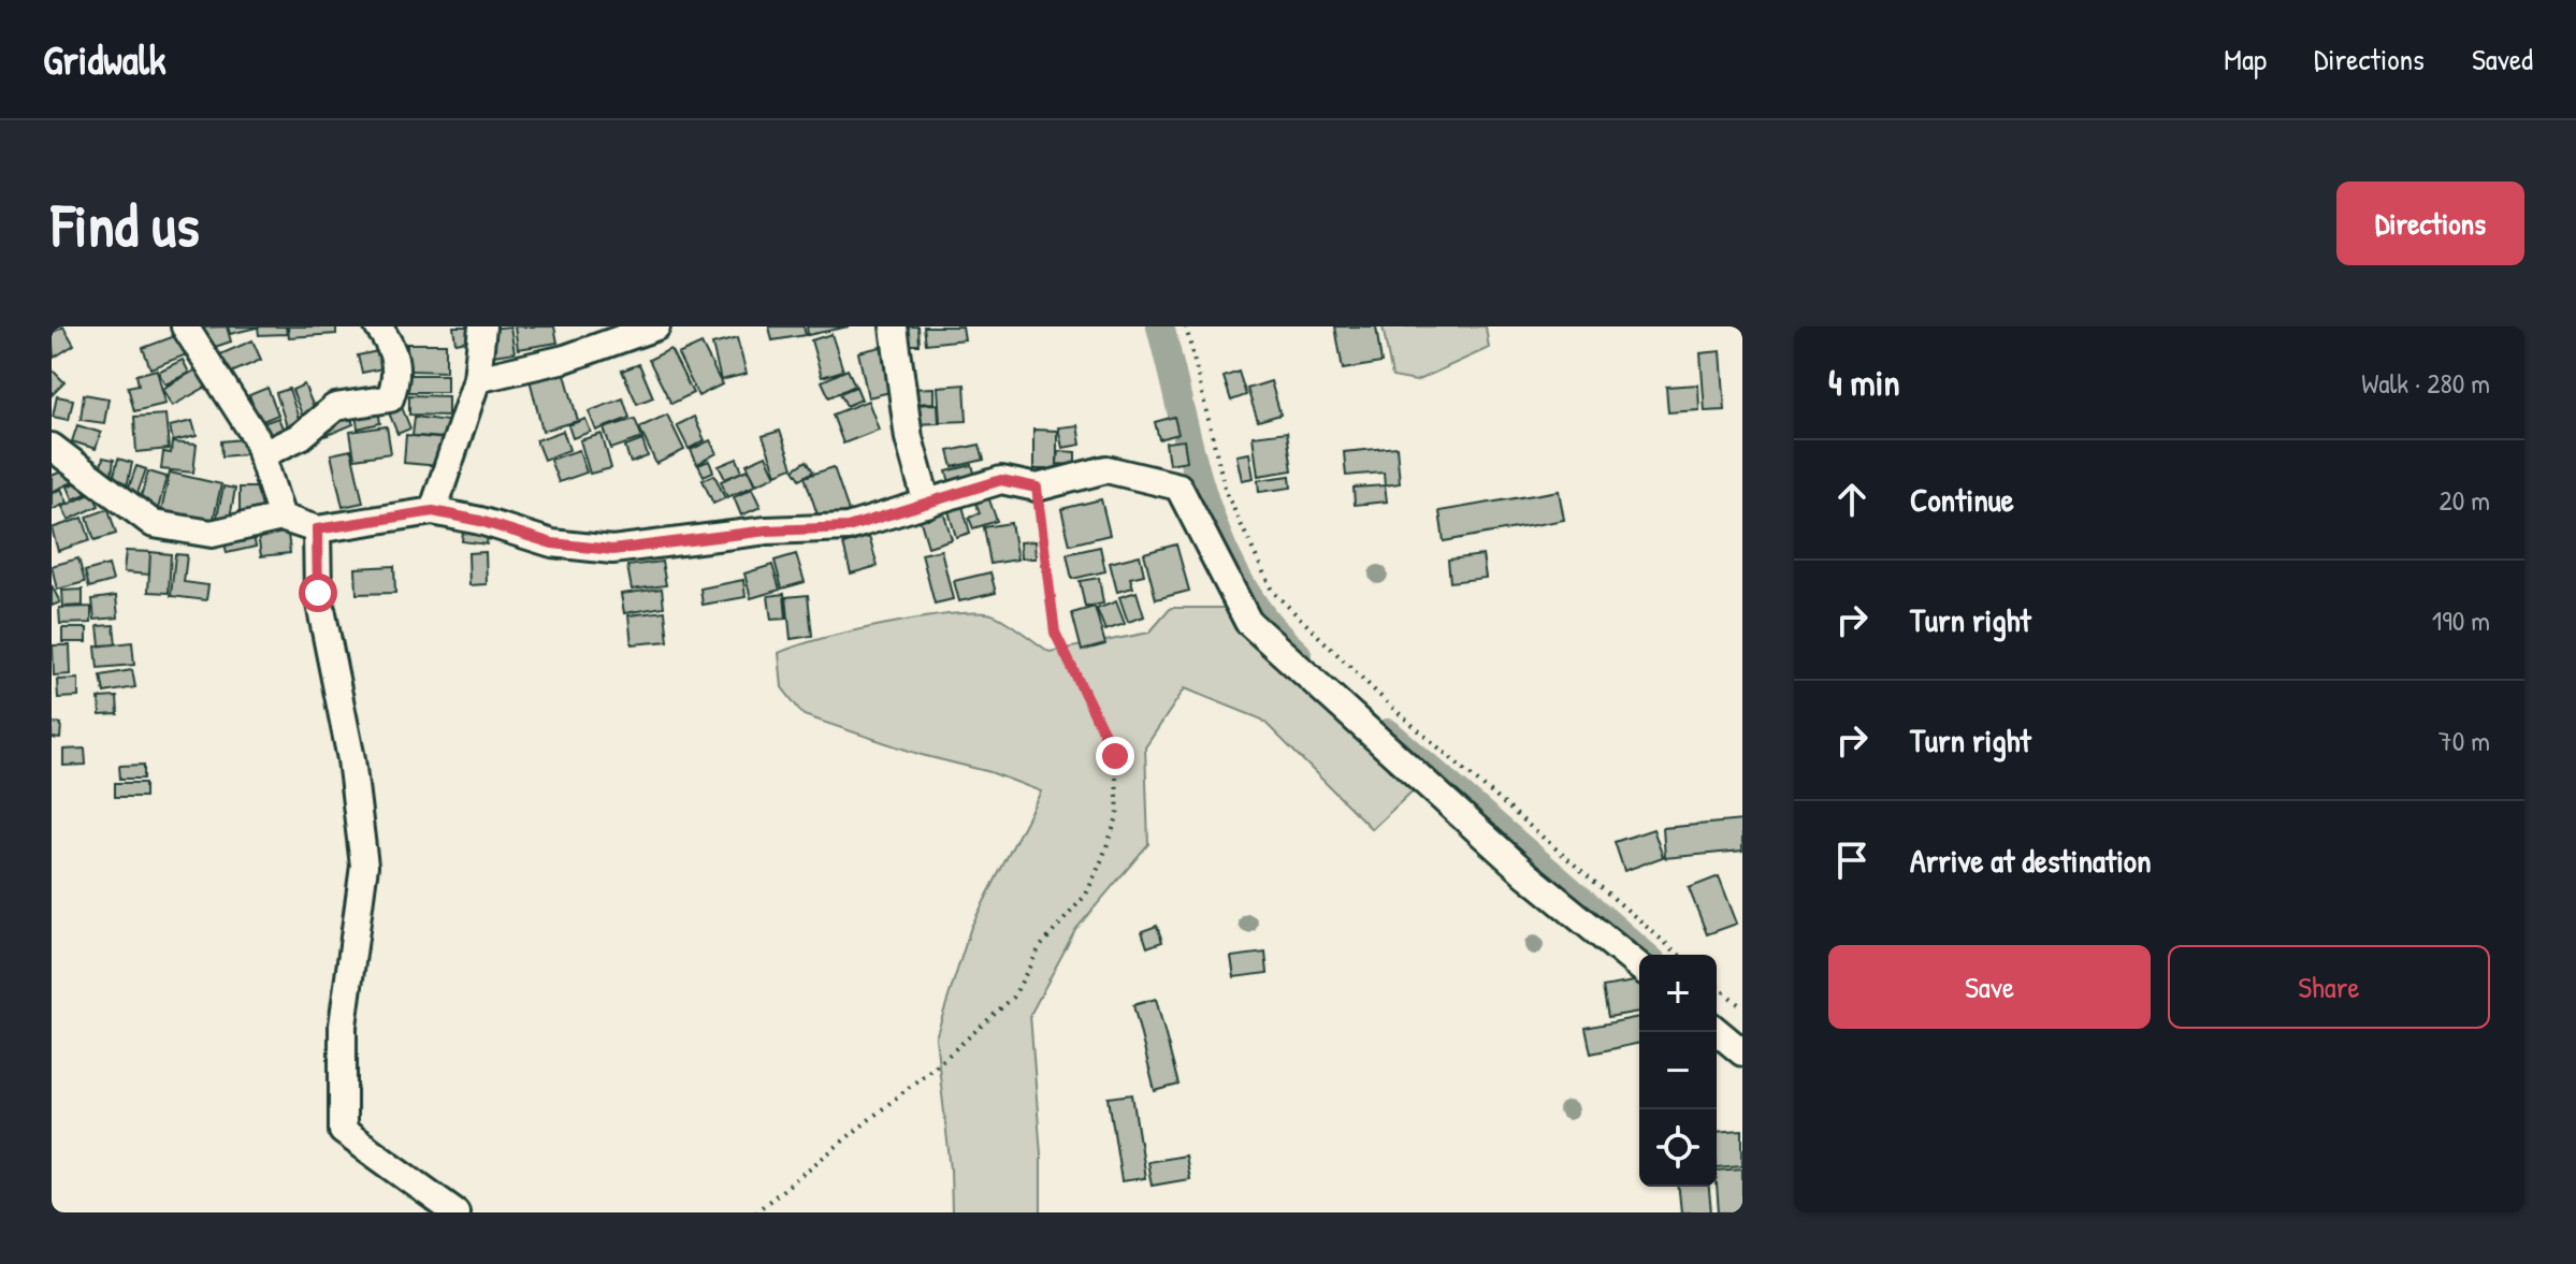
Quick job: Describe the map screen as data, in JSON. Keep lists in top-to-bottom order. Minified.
{"page":{"header":"Gridwalk","nav":["Map","Directions","Saved"],"buttons":["Directions",["Save","Share"]],"title":"Find us","heading":["4 min","Walk · 280 m"],"list":[["Continue","20 m"],["Turn right","190 m"],["Turn right","70 m"],"Arrive at destination"],"map_buttons":["+","−"]}}
